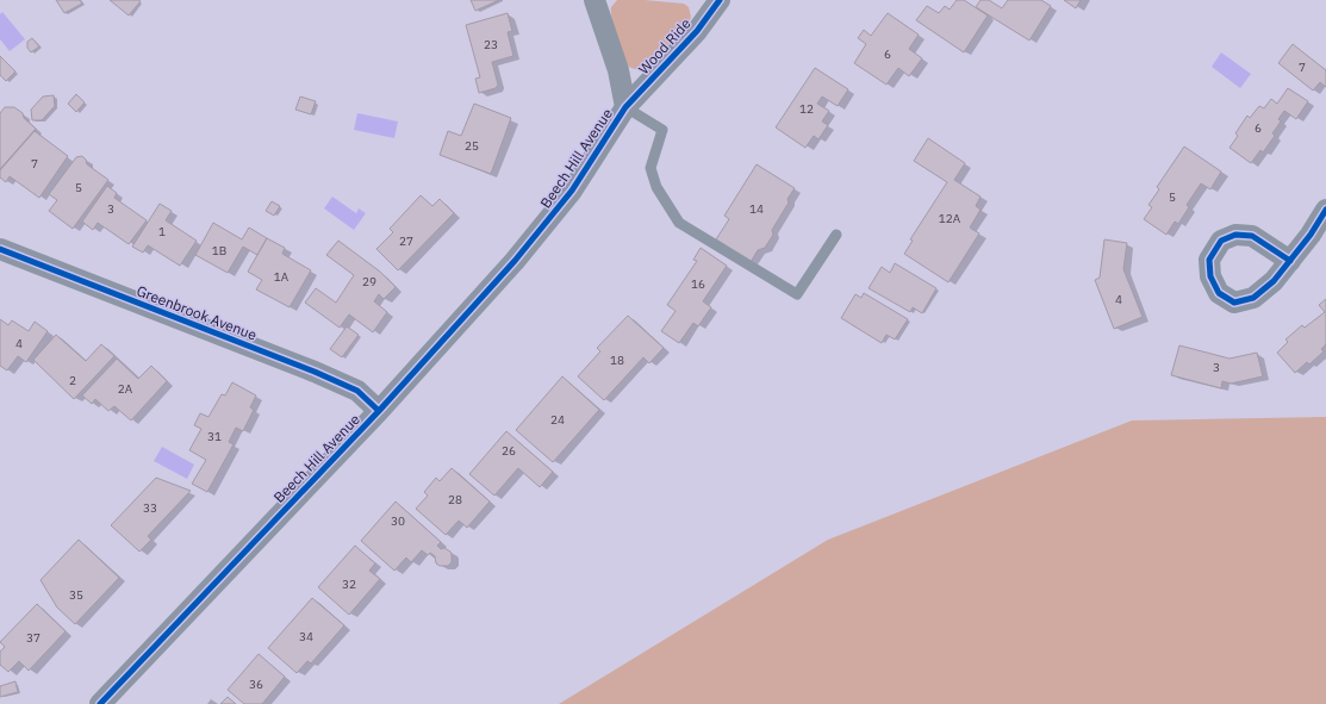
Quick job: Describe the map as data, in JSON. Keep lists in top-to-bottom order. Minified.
{"streets":{"street":["Wood Ride","Beech Hill Avenue","Greenbrook Avenue"]},"crossings":[["Wood Ride","Beech Hill Avenue"],["Beech Hill Avenue","Greenbrook Avenue"]],"house_numbers":["23","6","7","12","6","25","7","5","5","3","14","12A","1","27","1B","1A","29","16","4","4","18","3","2","2A","24","31","26","28","33","30","32","35","34","37","36"]}
